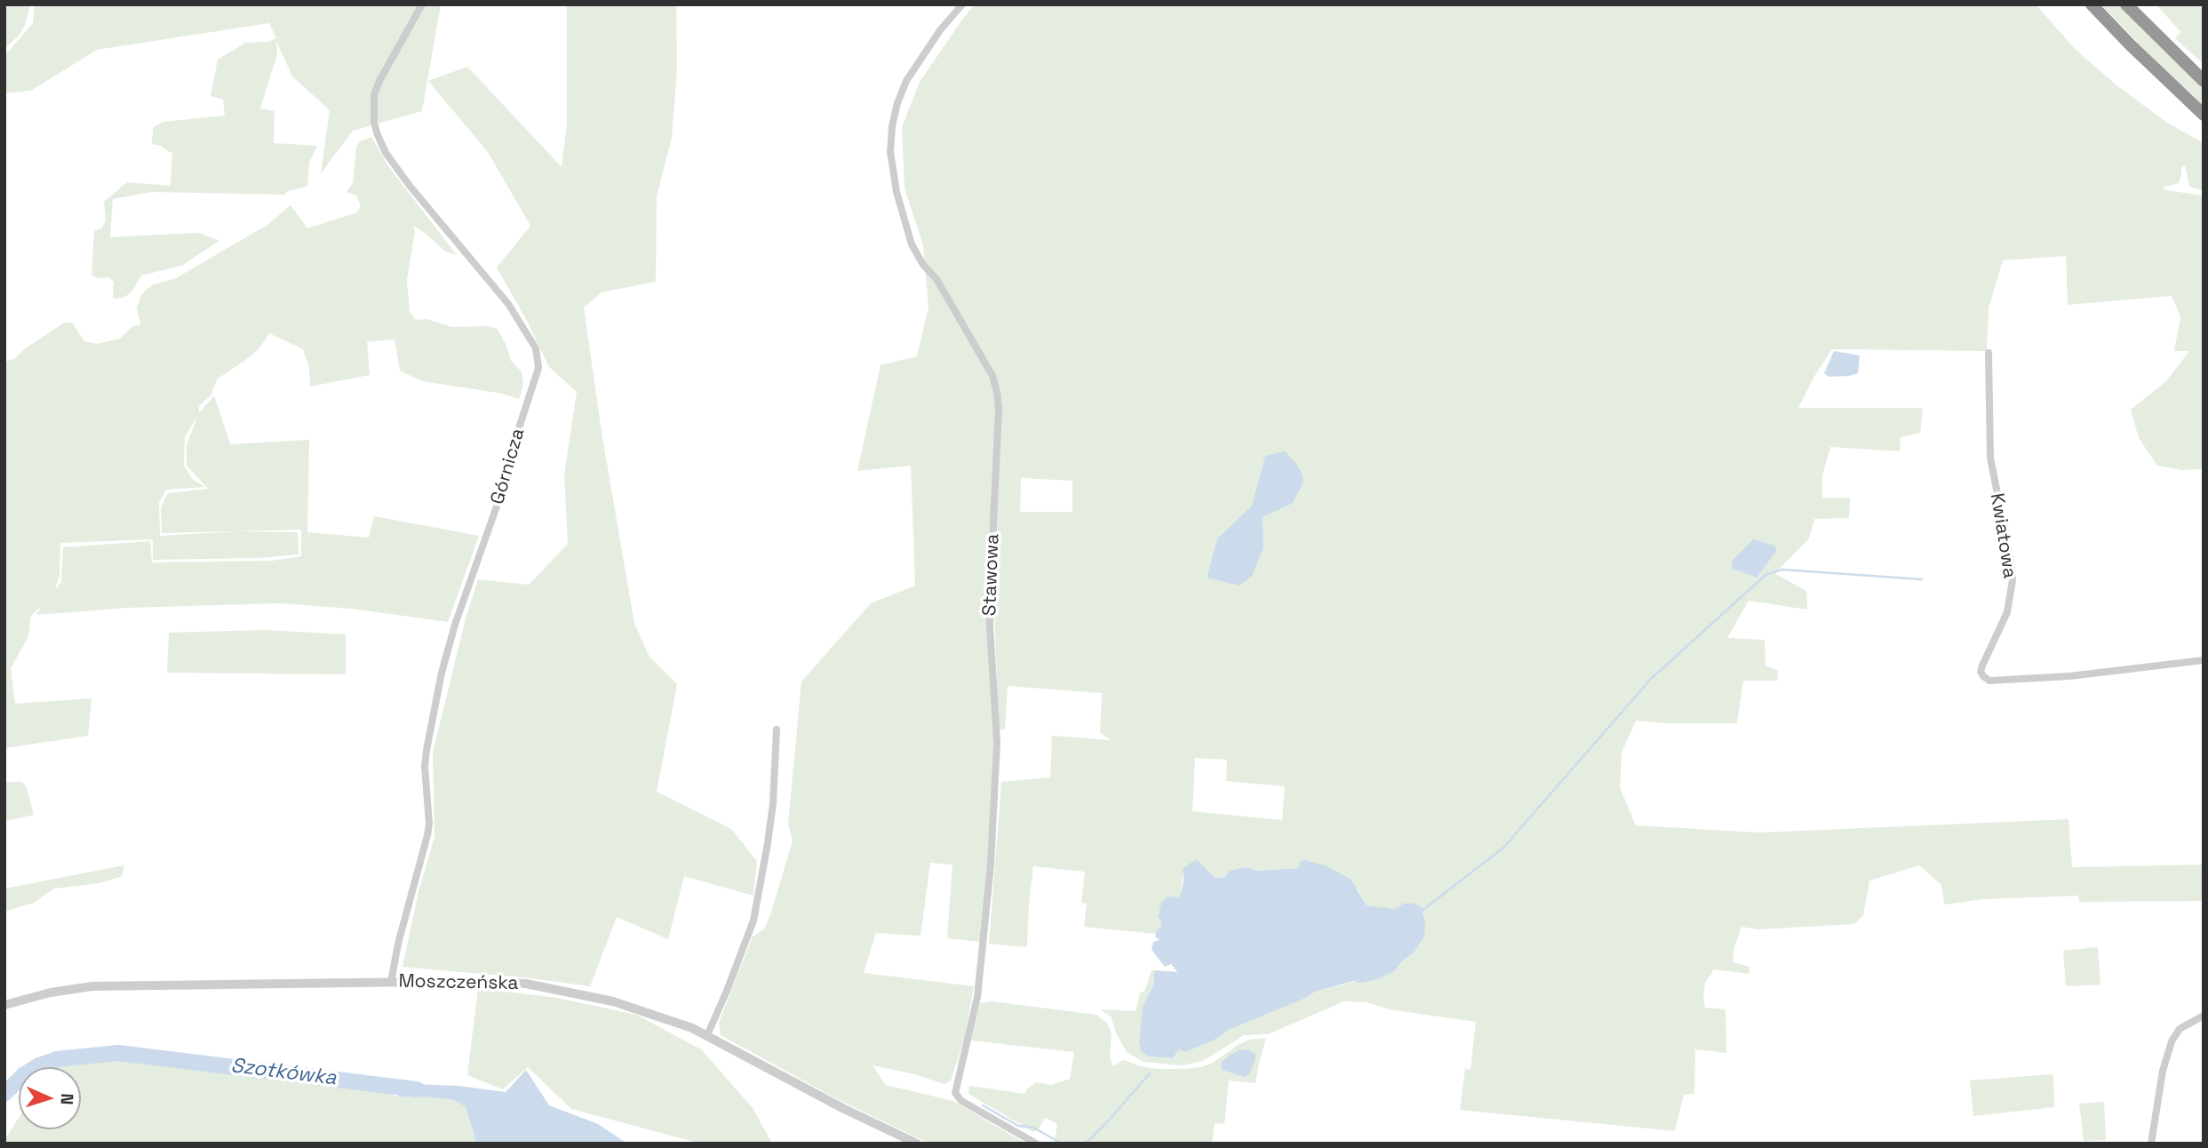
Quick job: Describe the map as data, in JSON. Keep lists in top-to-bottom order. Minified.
{"streets":{"street":["Górnicza","Kwiatowa","Stawowa","Moszczeńska"]},"crossings":[["Górnicza","Moszczeńska"]],"water":["Szotkówka"],"north":"right"}
